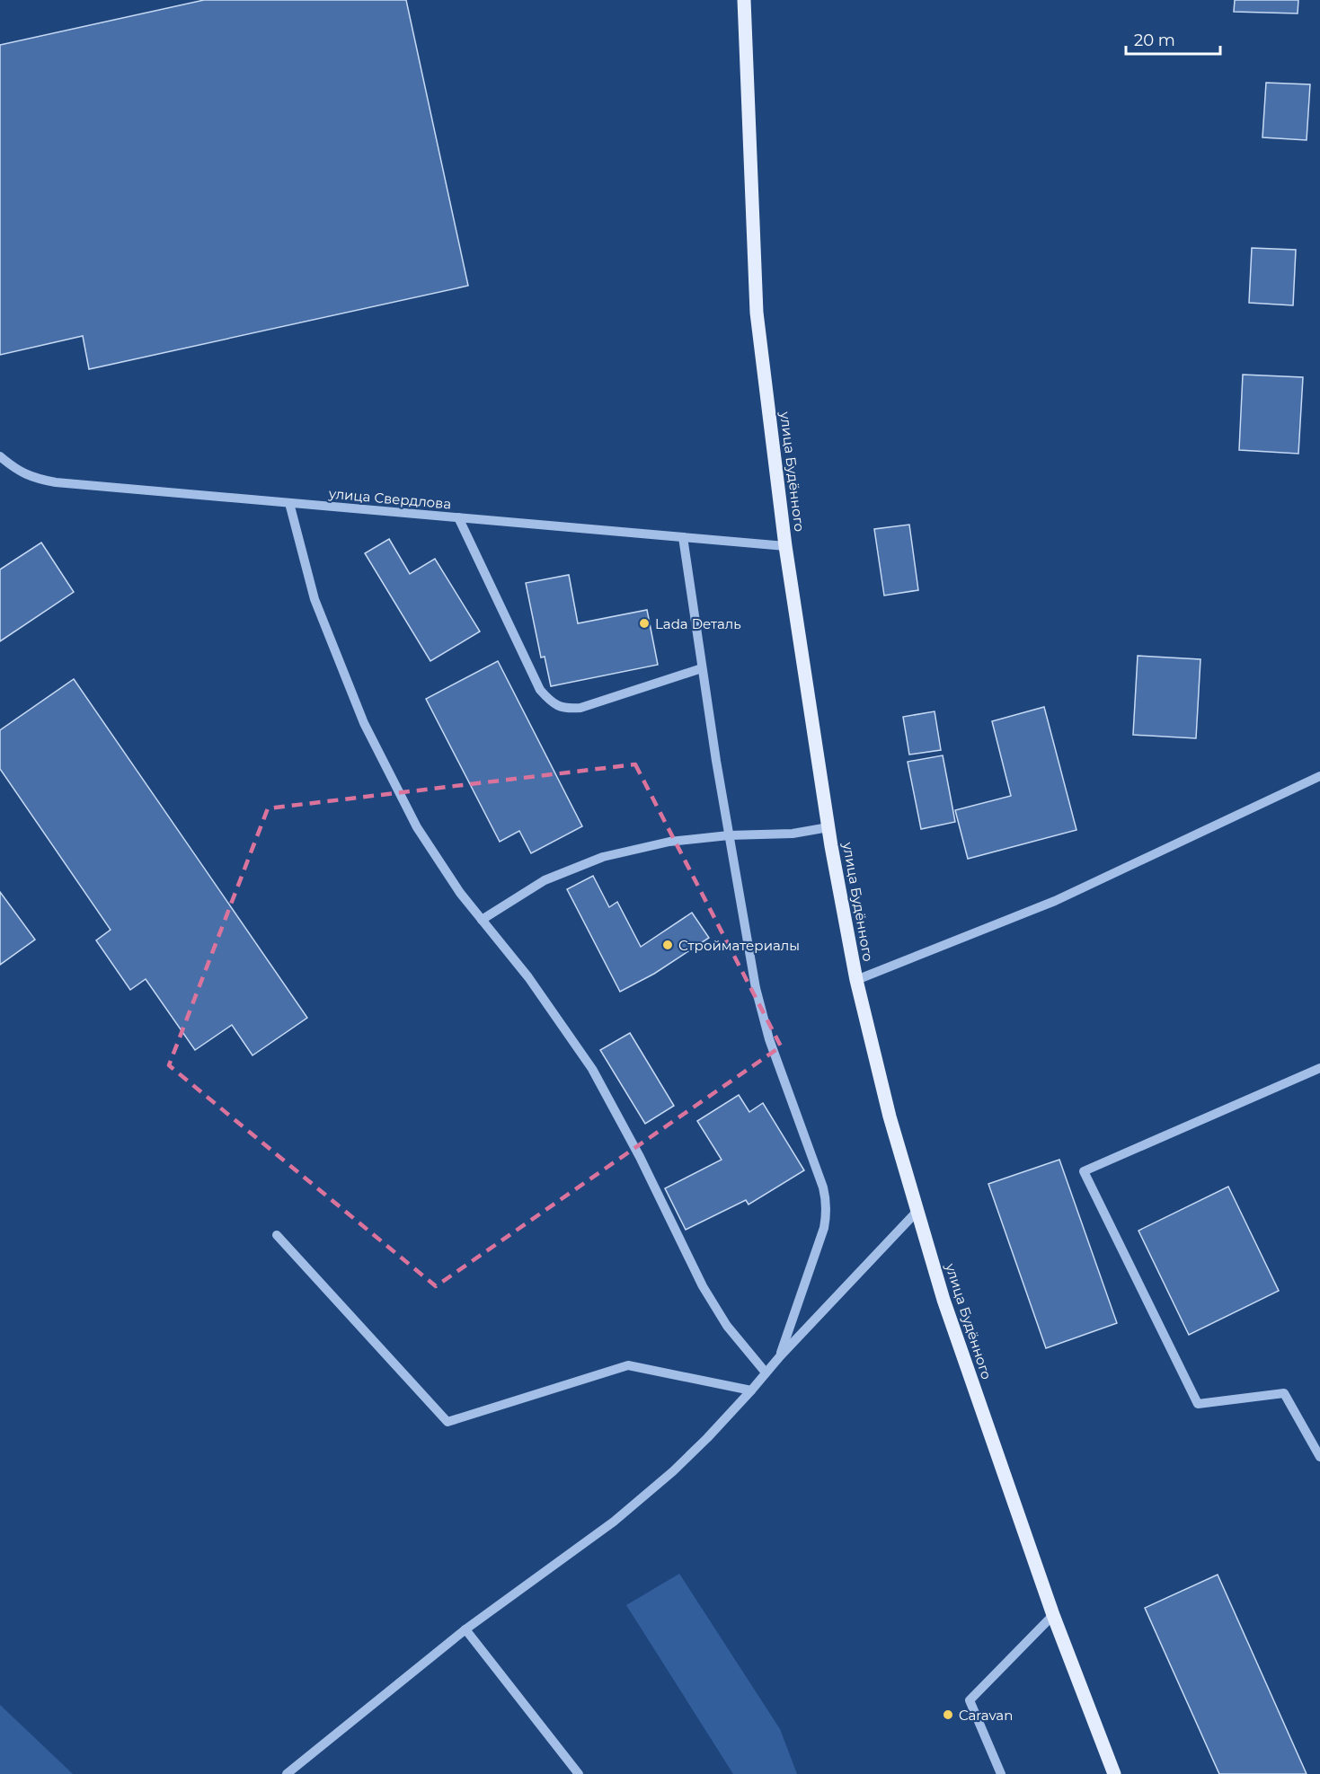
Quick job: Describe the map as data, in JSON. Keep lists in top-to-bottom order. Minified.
{"streets":{"main road":["улица Будённого"],"street":["улица Свердлова"]},"crossings":[["улица Будённого","улица Свердлова"]],"places":["Lada Dеталь","Стройматериалы","Caravan"],"scale_bar":"20 m"}
